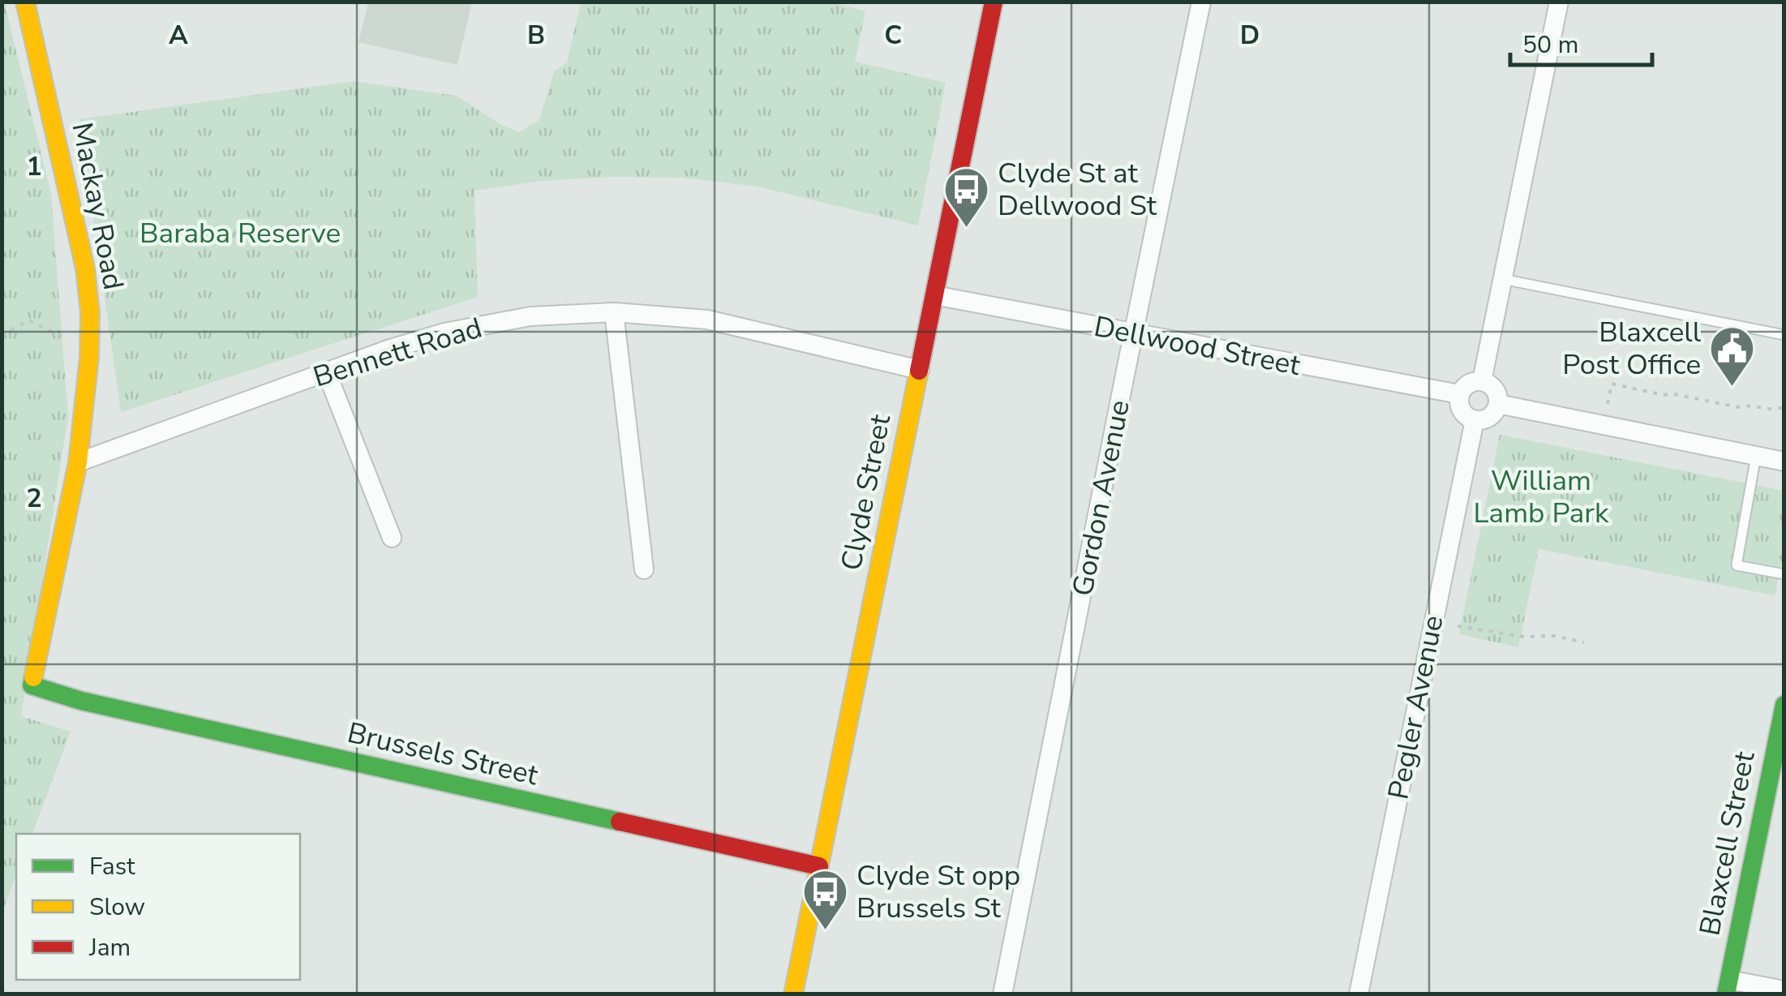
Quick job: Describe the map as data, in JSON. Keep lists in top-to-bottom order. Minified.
{"streets":{"street":["Mackay Road","Dellwood Street","Bennett Road","Clyde Street","Gordon Avenue","Pegler Avenue","Brussels Street","Blaxcell Street"]},"crossings":[["Mackay Road","Bennett Road"],["Mackay Road","Brussels Street"],["Dellwood Street","Clyde Street"],["Dellwood Street","Gordon Avenue"],["Dellwood Street","Pegler Avenue"],["Bennett Road","Clyde Street"],["Clyde Street","Brussels Street"]],"parks":["Baraba Reserve","William Lamb Park"],"places":{"bus stop":["Clyde St at Dellwood St","Clyde St opp Brussels St"],"public building":["Blaxcell Post Office"]},"legend":["Fast","Slow","Jam"],"scale_bar":"50 m","grid":{"columns":["A","B","C","D"],"rows":["1","2"]}}
